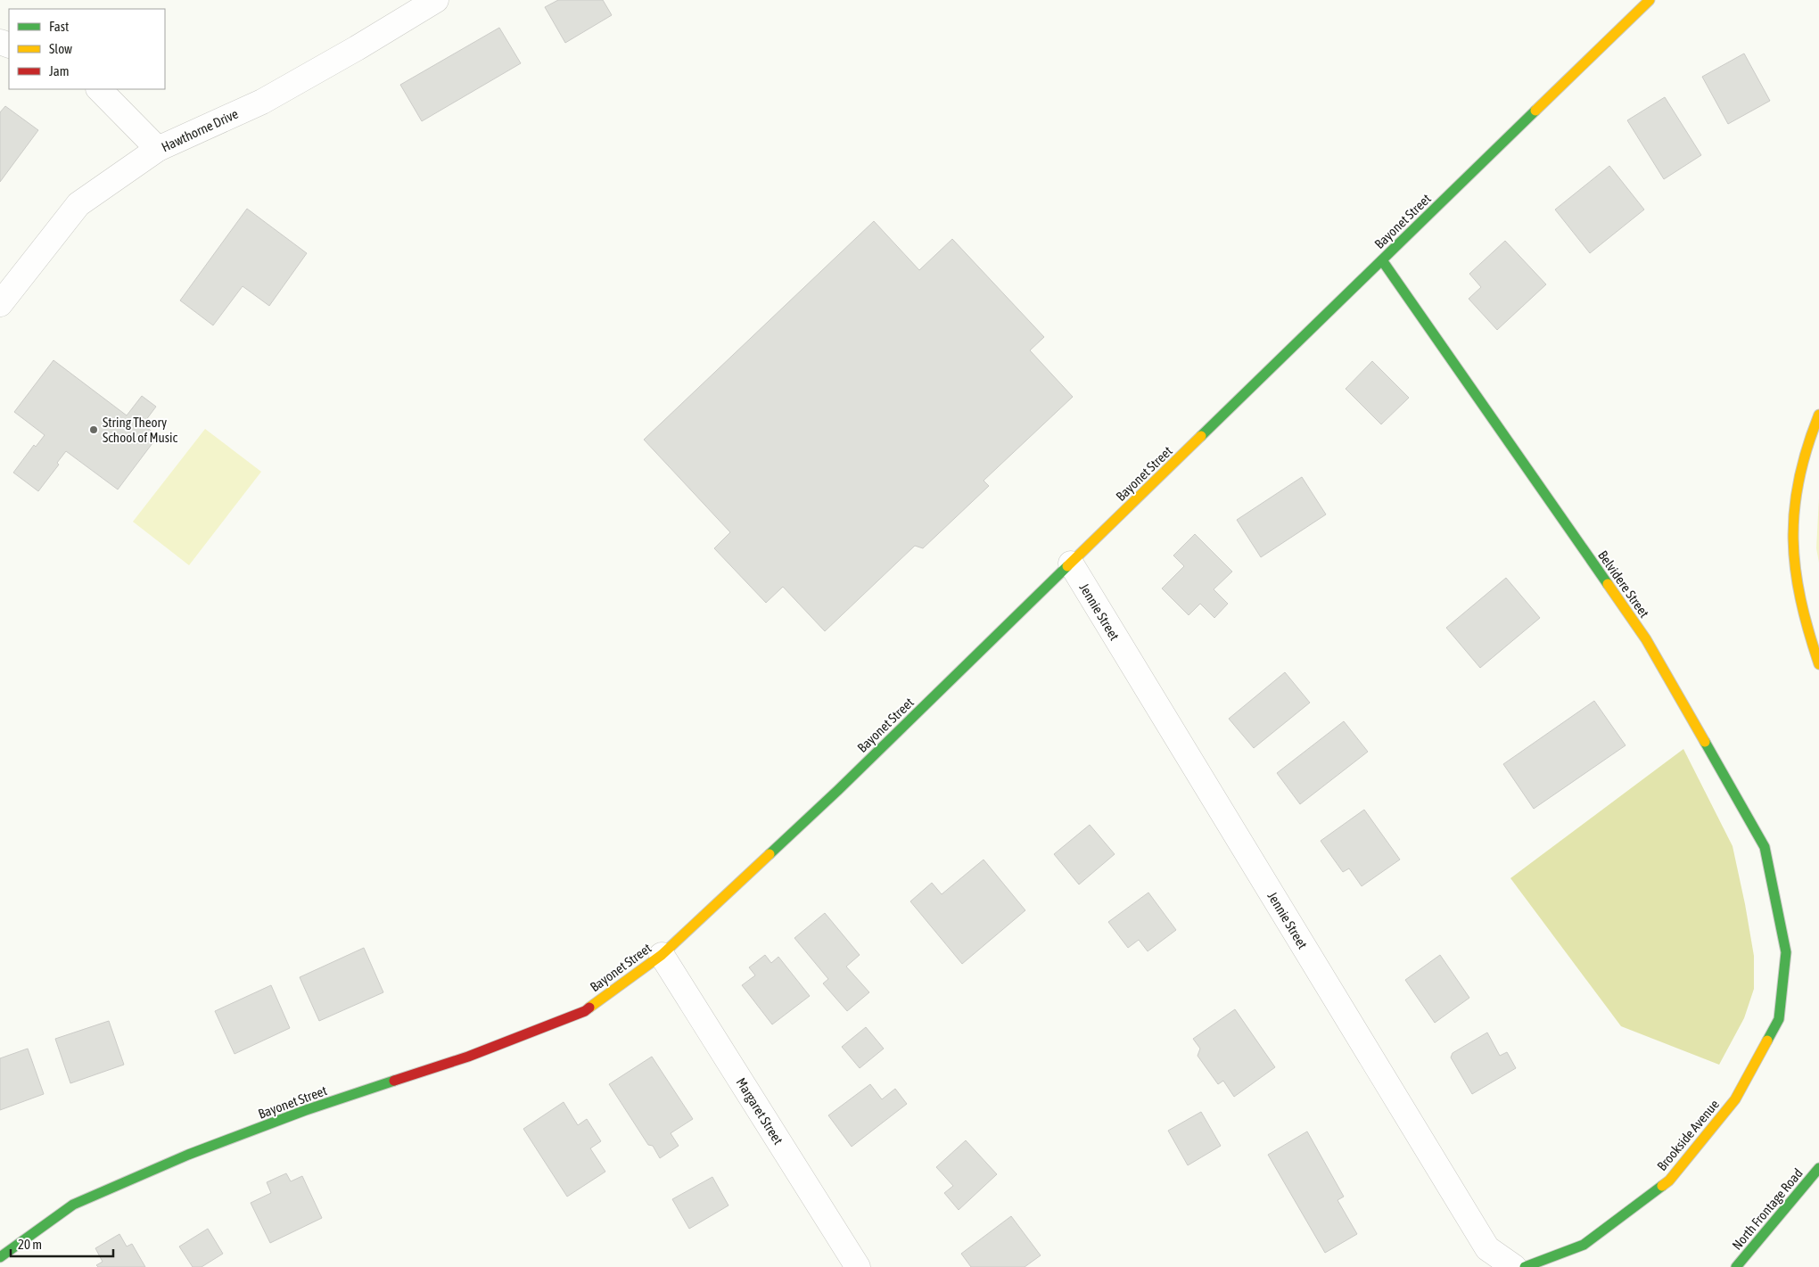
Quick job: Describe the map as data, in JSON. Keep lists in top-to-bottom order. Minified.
{"streets":{"street":["Hawthorne Drive","Bayonet Street","Belvidere Street","Jennie Street","Margaret Street","Brookside Avenue","North Frontage Road"]},"crossings":[["Bayonet Street","Belvidere Street"],["Bayonet Street","Jennie Street"],["Bayonet Street","Margaret Street"],["Belvidere Street","Brookside Avenue"]],"places":["String Theory School of Music"],"legend":["Fast","Slow","Jam"],"scale_bar":"20 m"}
